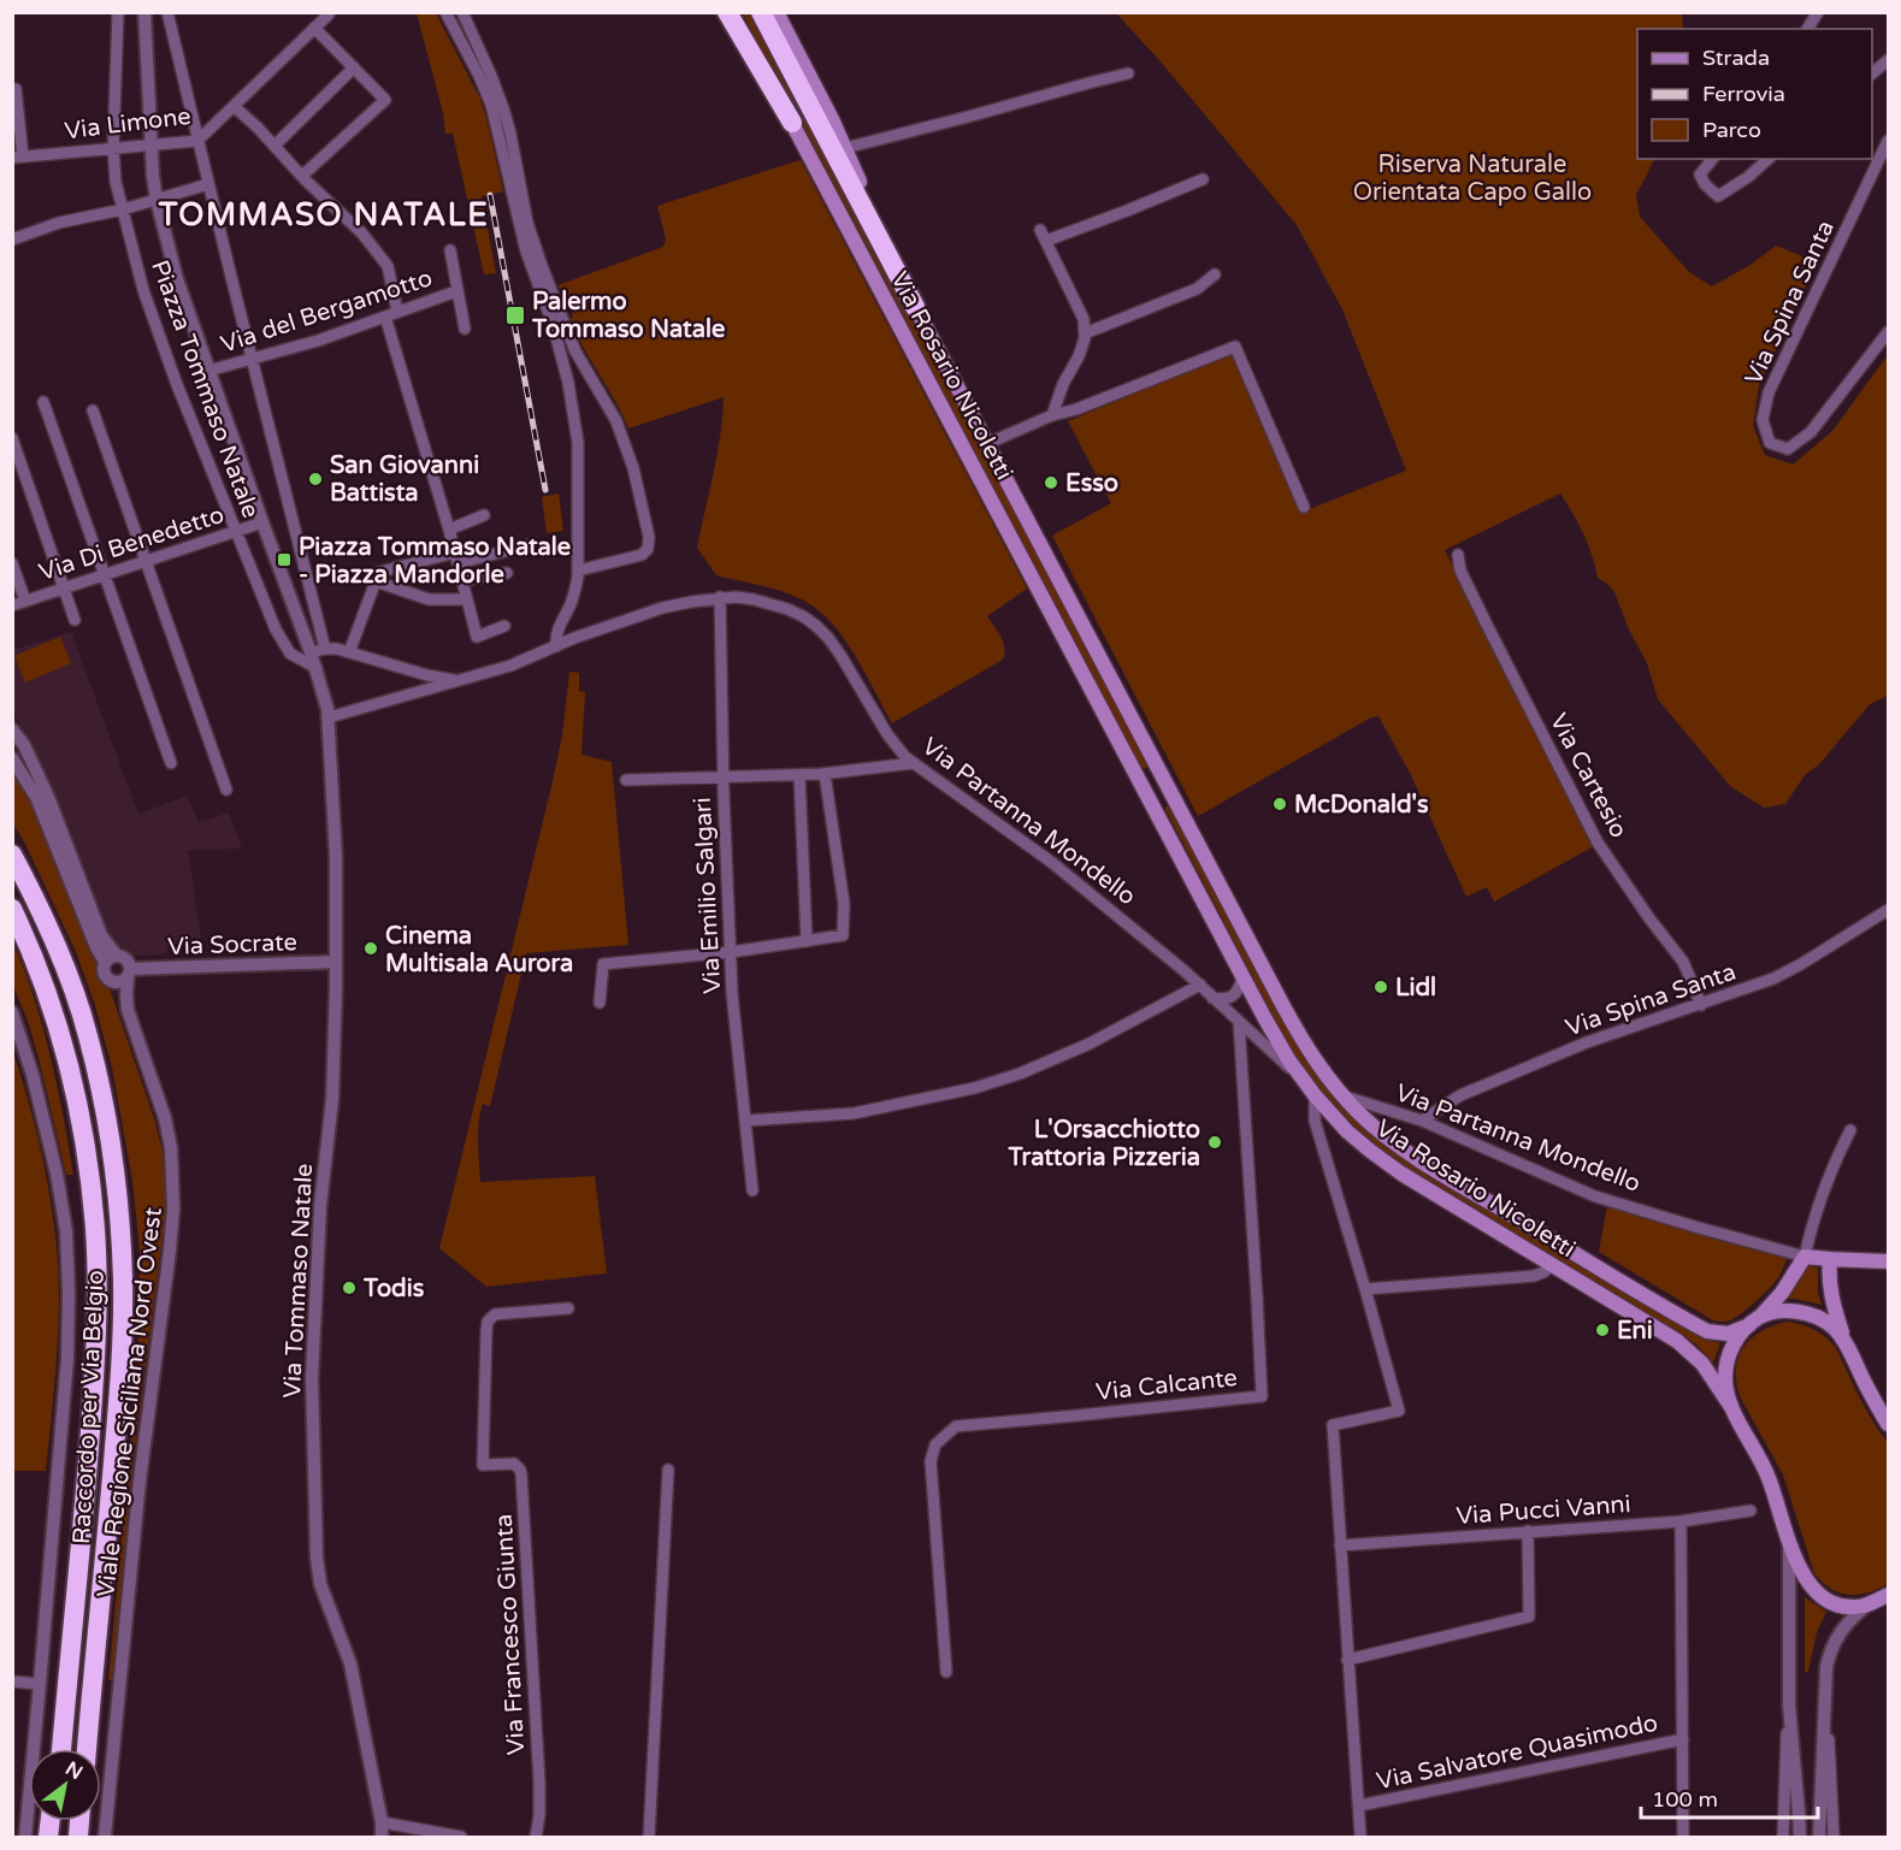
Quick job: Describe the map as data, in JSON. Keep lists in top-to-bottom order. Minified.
{"streets":{"highway":["Raccordo per Via Belgio"],"main road":["Via Rosario Nicoletti","Via Partanna Mondello"],"street":["Via Limone","Via Spina Santa","Via del Bergamotto","Piazza Tommaso Natale","Via Di Benedetto","Via Cartesio","Via Emilio Salgari","Via Socrate","Via Tommaso Natale","Via Calcante","Viale Regione Siciliana Nord Ovest","Via Pucci Vanni","Via Francesco Giunta","Via Salvatore Quasimodo"]},"crossings":[["Via Limone","Piazza Tommaso Natale"],["Via Spina Santa","Via Cartesio"],["Via Spina Santa","Via Partanna Mondello"],["Via del Bergamotto","Piazza Tommaso Natale"],["Via Rosario Nicoletti","Via Partanna Mondello"],["Piazza Tommaso Natale","Via Di Benedetto"],["Piazza Tommaso Natale","Via Partanna Mondello"],["Piazza Tommaso Natale","Via Tommaso Natale"],["Via Partanna Mondello","Via Emilio Salgari"],["Via Partanna Mondello","Via Tommaso Natale"],["Via Partanna Mondello","Via Calcante"],["Via Socrate","Via Tommaso Natale"],["Via Socrate","Viale Regione Siciliana Nord Ovest"]],"districts":["TOMMASO NATALE"],"parks":["Riserva Naturale Orientata Capo Gallo"],"places":{"transit":["Palermo Tommaso Natale","Piazza Tommaso Natale - Piazza Mandorle"],"other":["San Giovanni Battista","Esso","McDonald's","Cinema Multisala Aurora","Lidl","L'Orsacchiotto Trattoria Pizzeria","Todis","Eni"]},"legend":["Strada","Ferrovia","Parco"],"scale_bar":"100 m","north":"top right"}
